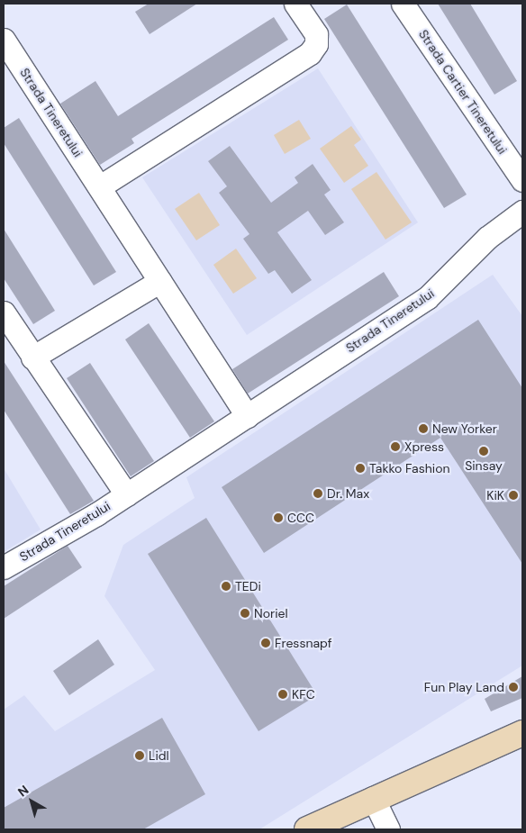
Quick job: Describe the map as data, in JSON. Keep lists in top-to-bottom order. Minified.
{"streets":{"street":["Strada Cartier Tineretului","Strada Tineretului"]},"places":["New Yorker","Xpress","Sinsay","Takko Fashion","Dr. Max","KiK","CCC","TEDi","Noriel","Fressnapf","Fun Play Land","KFC","Lidl"],"north":"top left"}
